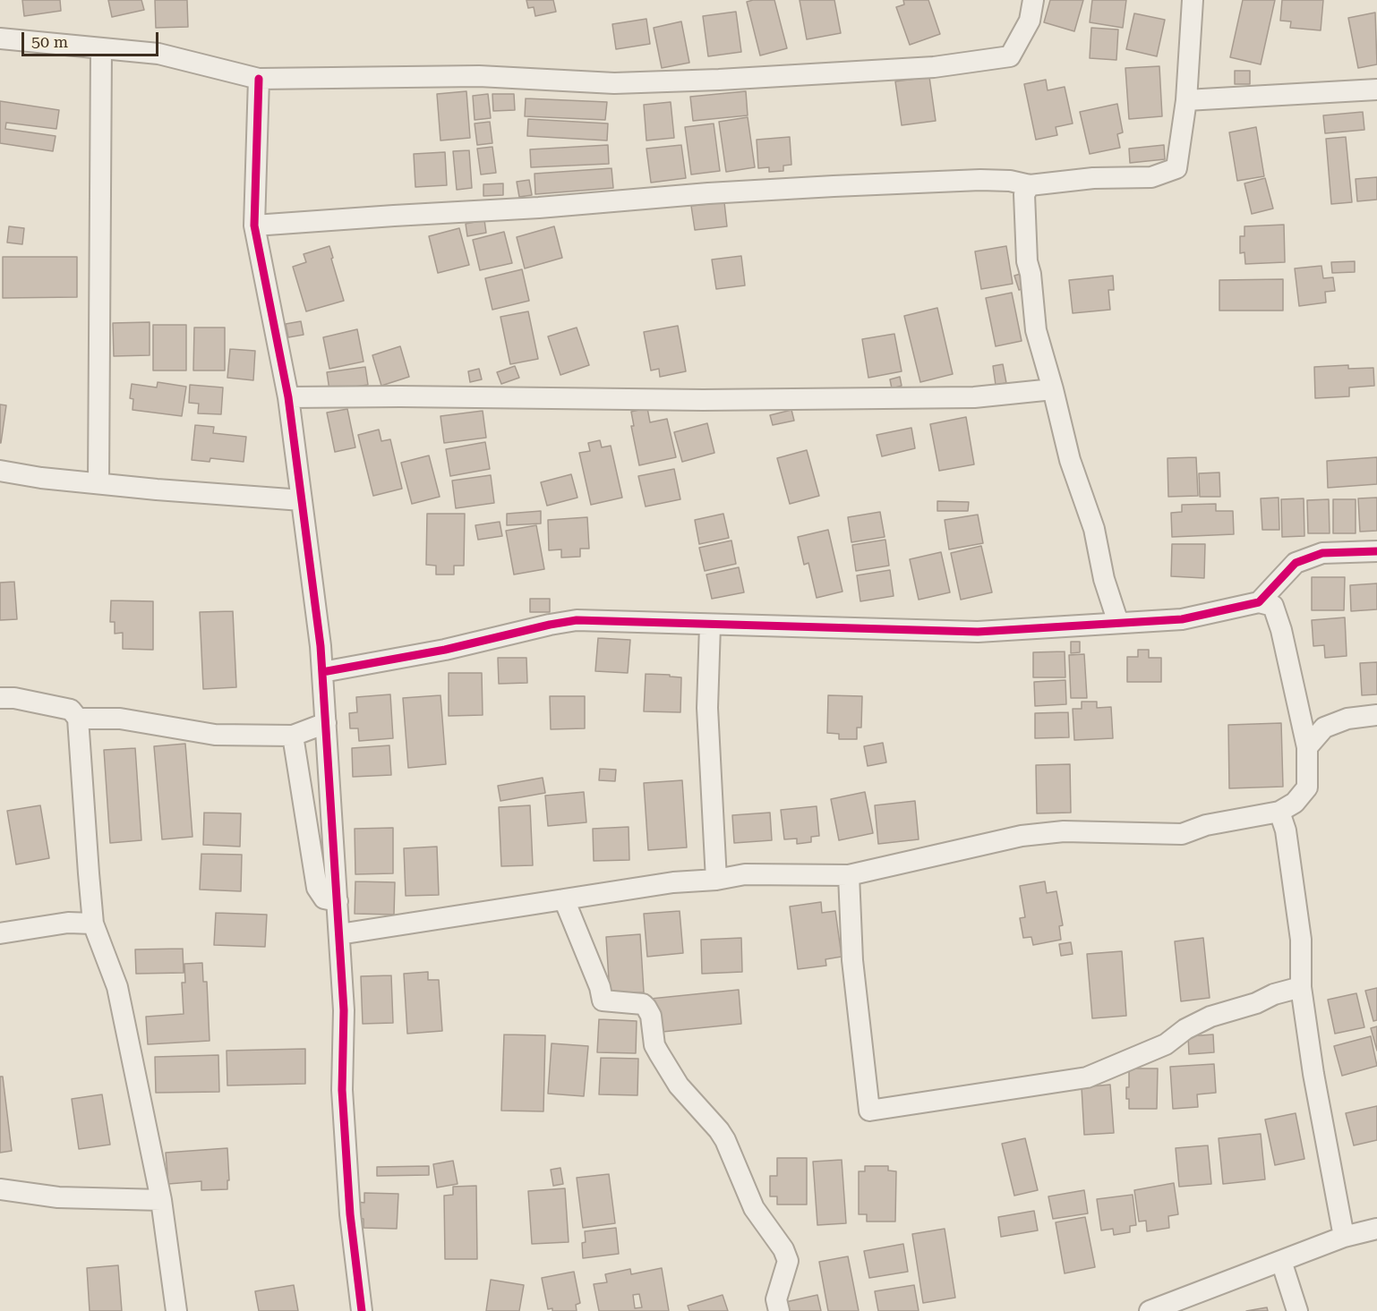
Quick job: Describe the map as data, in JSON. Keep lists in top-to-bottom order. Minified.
{"scale_bar":"50 m"}
